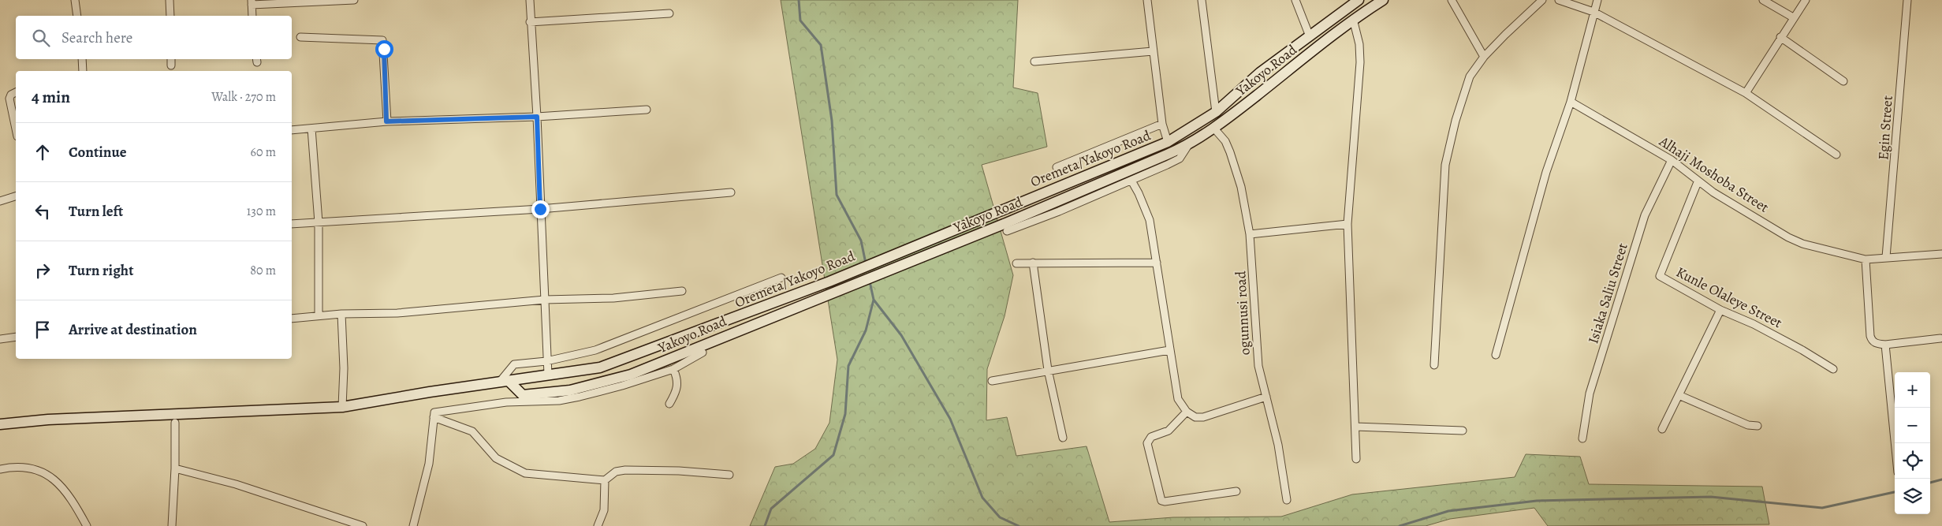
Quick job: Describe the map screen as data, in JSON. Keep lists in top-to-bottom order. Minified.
{"streets":{"main road":["Yakoyo Road","Oremeta/Yakoyo Road"],"street":["Egin Street","Alhaji Moshoba Street","Isiaka Saliu Street","Kunle Olaleye Street","ogunnusi road"]},"crossings":[["Yakoyo Road","Oremeta/Yakoyo Road"],["Yakoyo Road","ogunnusi road"],["Egin Street","Alhaji Moshoba Street"],["Alhaji Moshoba Street","Isiaka Saliu Street"],["Alhaji Moshoba Street","Kunle Olaleye Street"]],"page":{"search":"Search here","heading":["4 min","Walk · 270 m"],"list":[["Continue","60 m"],["Turn left","130 m"],["Turn right","80 m"],"Arrive at destination"],"map_buttons":["+","−"]}}
